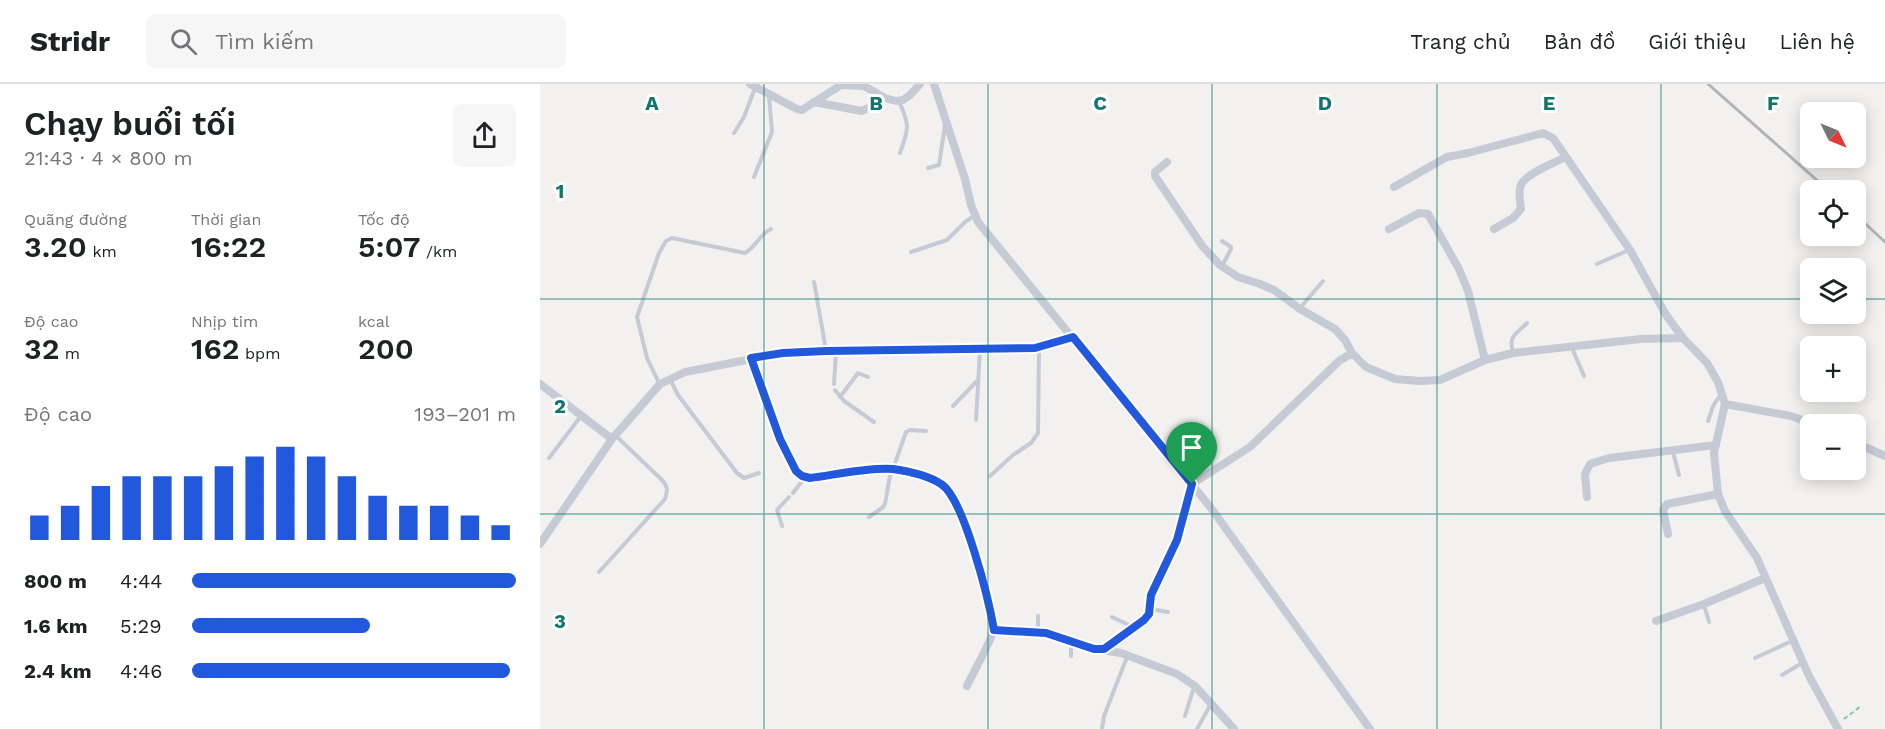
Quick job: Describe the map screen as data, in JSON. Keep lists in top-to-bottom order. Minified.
{"north":"bottom right","page":{"header":"Stridr","search":"Tìm kiếm","nav":["Trang chủ","Bản đồ","Giới thiệu","Liên hệ"],"heading":["Chạy buổi tối","21:43 · 4 × 800 m"],"map_buttons":["+","−"],"stats":[["Quãng đường","3.20 km"],["Thời gian","16:22"],["Tốc độ","5:07 /km"],["Độ cao","32 m"],["Nhịp tim","162 bpm"],["kcal","200"]],"chart":["Độ cao","193–201 m"],"list":[{"name":"800 m","note":"4:44"},{"name":"1.6 km","note":"5:29"},{"name":"2.4 km","note":"4:46"}]},"grid":{"columns":["A","B","C","D","E","F"],"rows":["1","2","3"]}}
